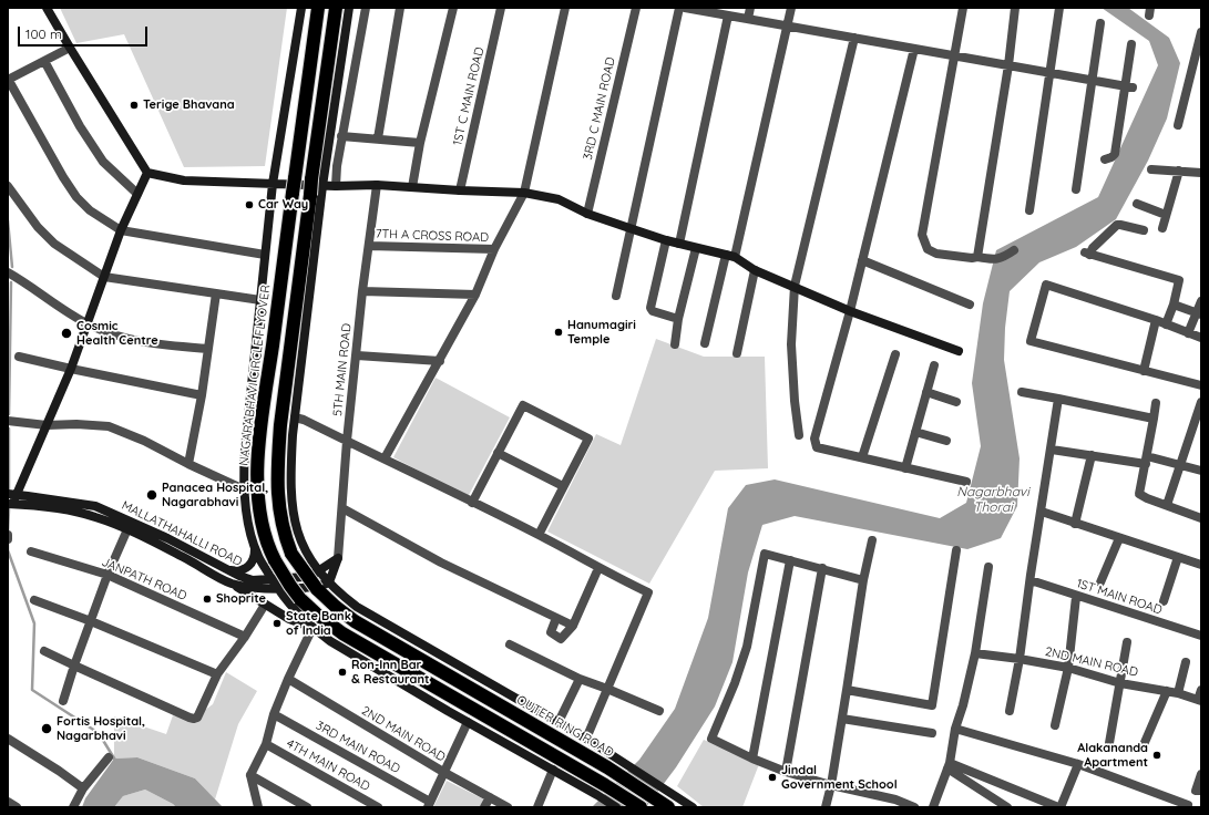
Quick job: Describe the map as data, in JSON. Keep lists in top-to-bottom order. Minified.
{"streets":{"highway":["NAGARABHAVI CIRCLE FLYOVER","OUTER RING ROAD"],"street":["1ST C MAIN ROAD","3RD C MAIN ROAD","7TH A CROSS ROAD","5TH MAIN ROAD","MALLATHAHALLI ROAD","JANPATH ROAD","1ST MAIN ROAD","2ND MAIN ROAD","3RD MAIN ROAD","4TH MAIN ROAD"]},"crossings":[["7TH A CROSS ROAD","5TH MAIN ROAD"],["5TH MAIN ROAD","MALLATHAHALLI ROAD"]],"water":["Nagarbhavi Thorai"],"places":["Terige Bhavana","Car Way","Hanumagiri Temple","Cosmic Health Centre","Panacea Hospital, Nagarabhavi","Shoprite","State Bank of India","Ron-Inn Bar & Restaurant","Fortis Hospital, Nagarbhavi","Alakananda Apartment","Jindal Government School"],"scale_bar":"100 m"}
